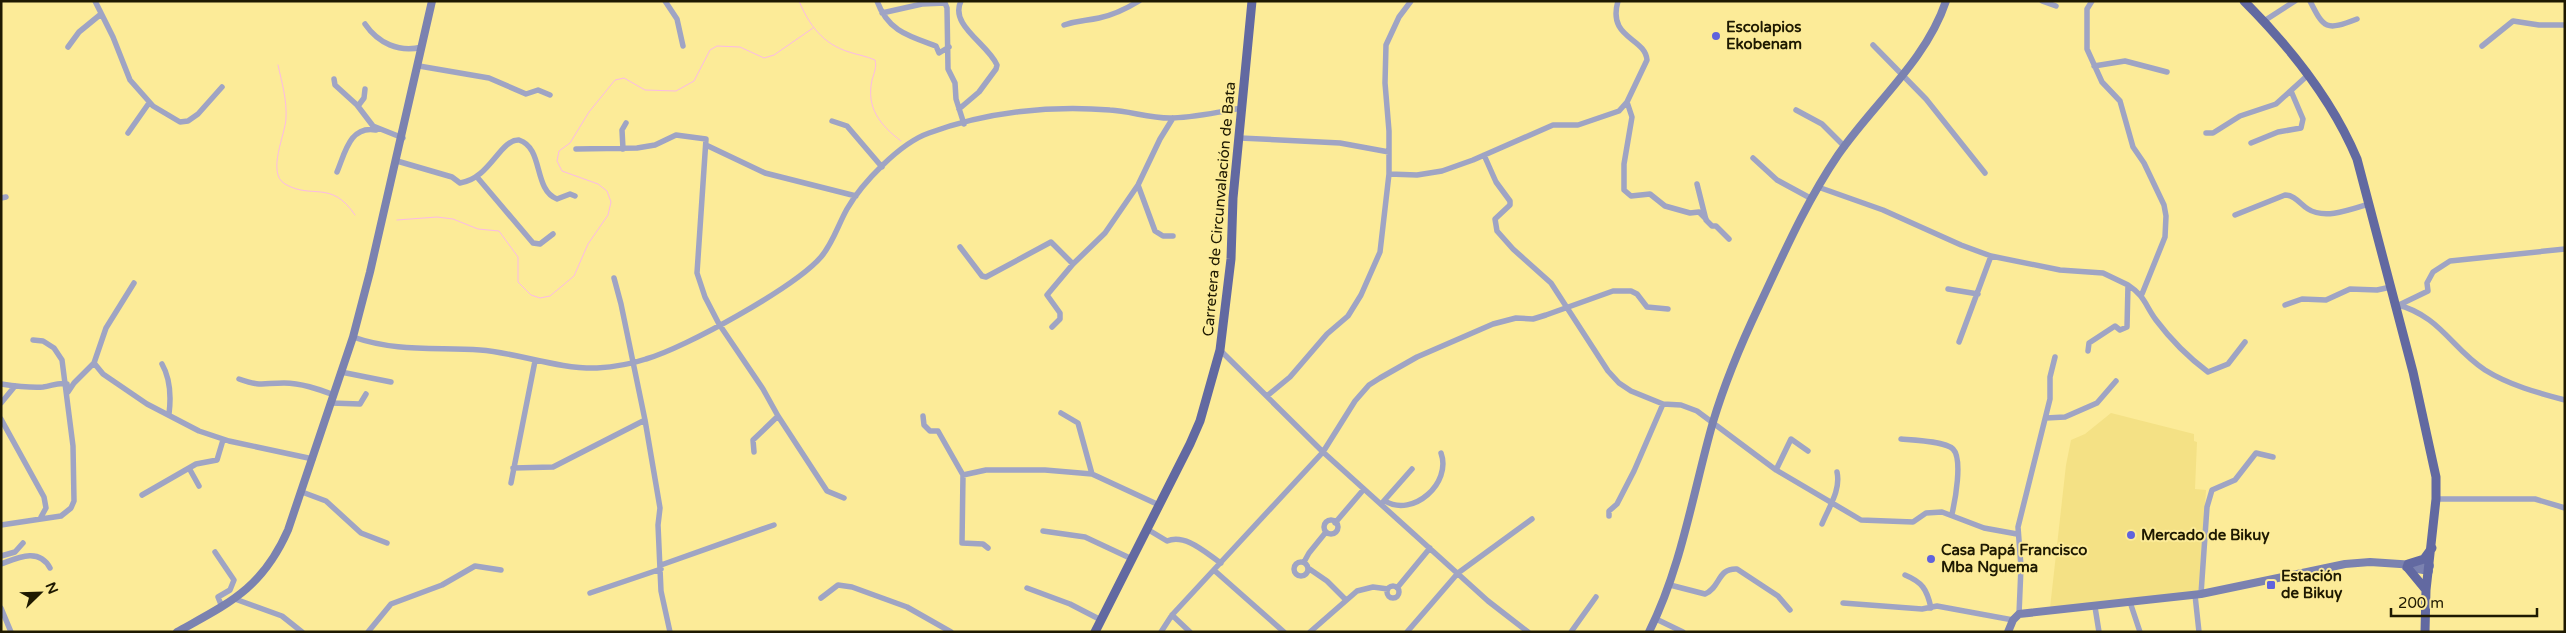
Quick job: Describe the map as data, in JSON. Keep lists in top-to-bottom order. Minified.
{"streets":{"main road":["Carretera de Circunvalación de Bata"]},"places":{"other":["Escolapios Ekobenam","Mercado de Bikuy","Casa Papá Francisco Mba Nguema"],"transit":["Estación de Bikuy"]},"scale_bar":"200 m","north":"top right"}
